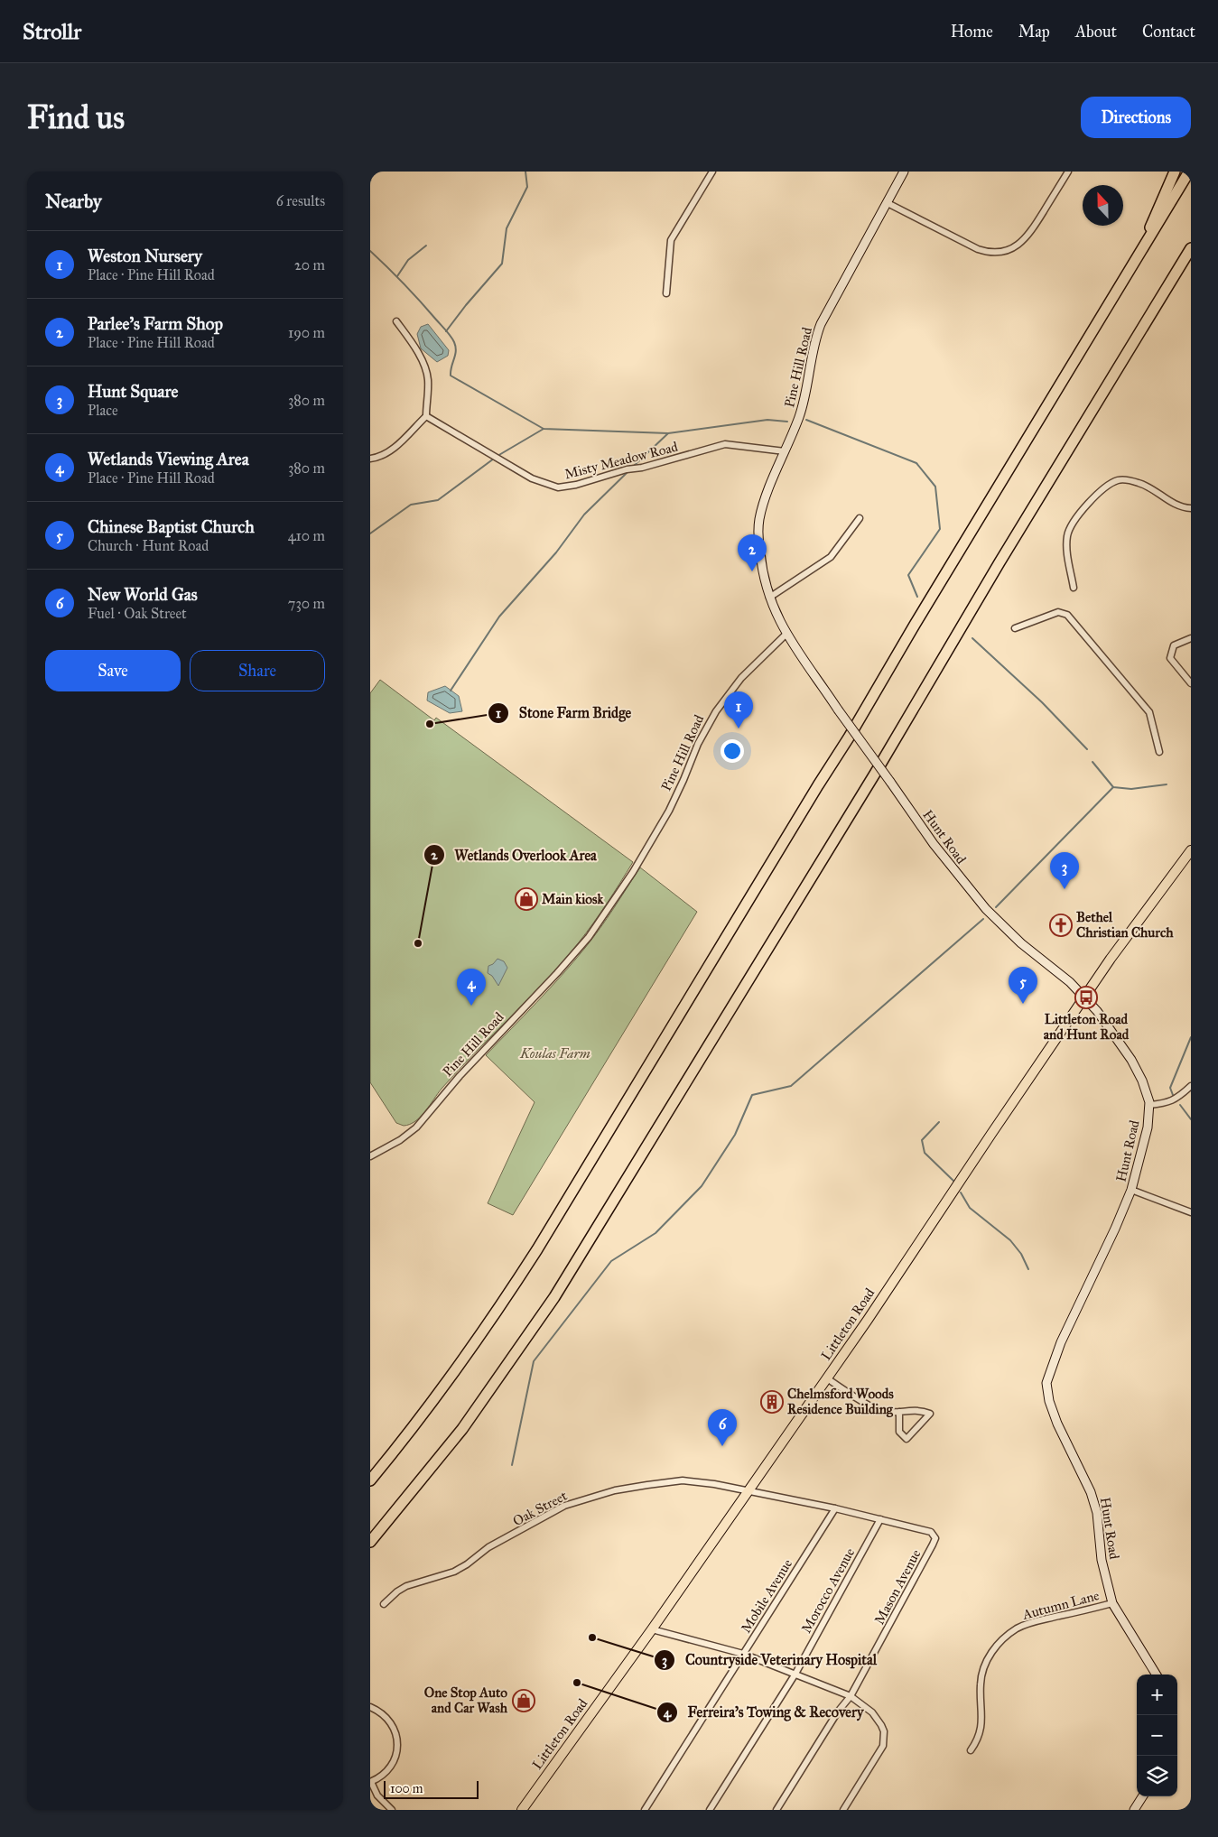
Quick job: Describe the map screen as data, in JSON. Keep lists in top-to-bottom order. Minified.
{"streets":{"main road":["Littleton Road"],"street":["Pine Hill Road","Misty Meadow Road","Hunt Road","Oak Street","Mason Avenue","Morocco Avenue","Mobile Avenue","Autumn Lane"]},"crossings":[["Pine Hill Road","Misty Meadow Road"],["Pine Hill Road","Hunt Road"],["Hunt Road","Littleton Road"],["Hunt Road","Autumn Lane"],["Littleton Road","Oak Street"],["Littleton Road","Mason Avenue"],["Oak Street","Mason Avenue"],["Mason Avenue","Morocco Avenue"],["Mason Avenue","Mobile Avenue"]],"parks":["Koulas Farm"],"places":{"other":["Stone Farm Bridge","Wetlands Overlook Area","Countryside Veterinary Hospital","Ferreira's Towing & Recovery"],"shop":["Main kiosk","One Stop Auto and Car Wash"],"church":["Bethel Christian Church"],"bus stop":["Littleton Road and Hunt Road"],"building":["Chelmsford Woods Residence Building"]},"scale_bar":"100 m","north":"top","page":{"header":"Strollr","nav":["Home","Map","About","Contact"],"buttons":["Directions",["Save","Share"]],"title":"Find us","heading":["Nearby","6 results"],"list":[{"mark":"1","name":"Weston Nursery","note":"Place · Pine Hill Road","value":"20 m"},{"mark":"2","name":"Parlee's Farm Shop","note":"Place · Pine Hill Road","value":"190 m"},{"mark":"3","name":"Hunt Square","note":"Place","value":"380 m"},{"mark":"4","name":"Wetlands Viewing Area","note":"Place · Pine Hill Road","value":"380 m"},{"mark":"5","name":"Chinese Baptist Church","note":"Church · Hunt Road","value":"410 m"},{"mark":"6","name":"New World Gas","note":"Fuel · Oak Street","value":"730 m"}],"pins":["2","1","3","5","4","6"],"map_buttons":["+","−"],"scale":"100 m"}}
